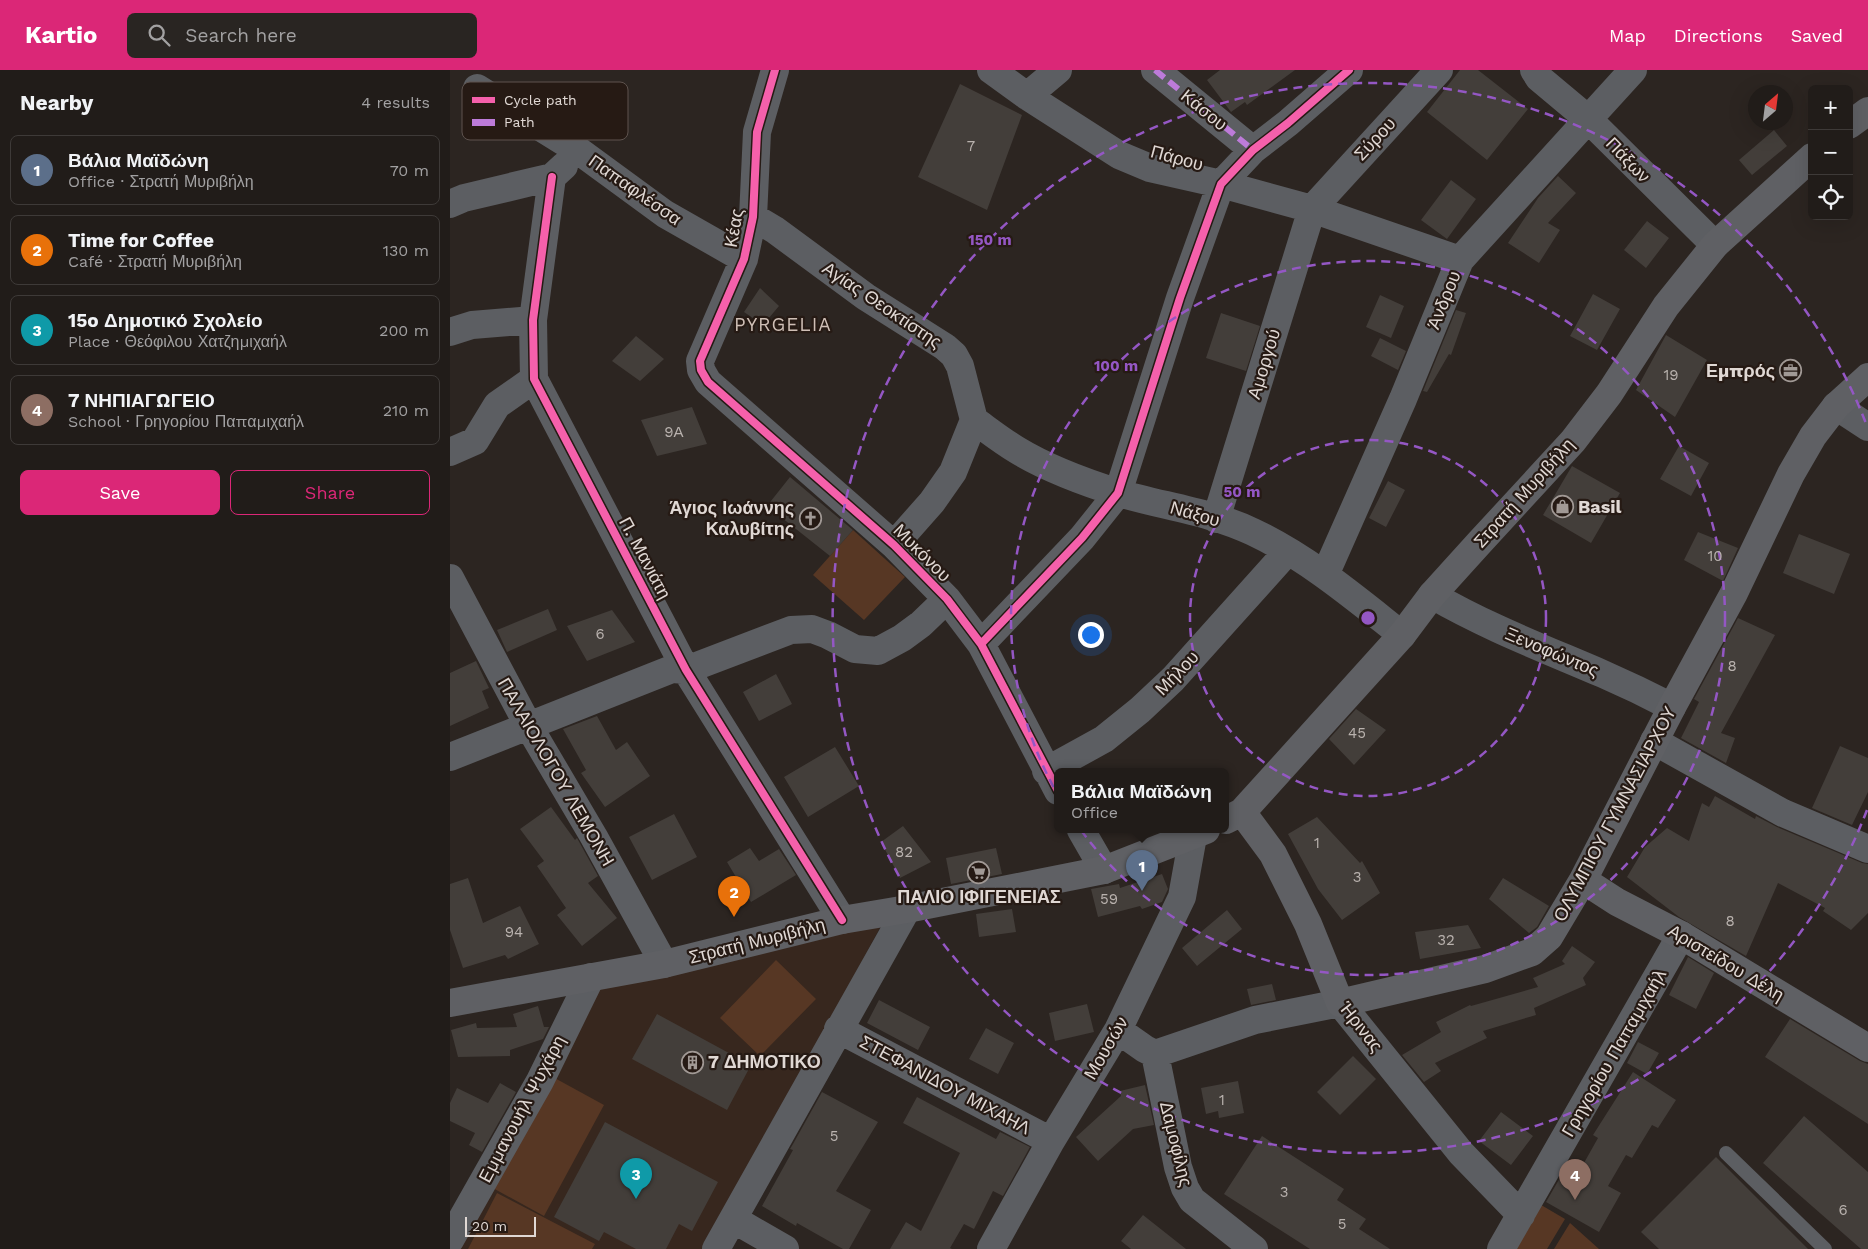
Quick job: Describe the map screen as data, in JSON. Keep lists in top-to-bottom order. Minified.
{"streets":{"main road":["Στρατή Μυριβήλη","ΟΛΥΜΠΙΟΥ ΓΥΜΝΑΣΙΑΡΧΟΥ","Αριστείδου Δέλη","Ήρινας"],"street":["Κάσου","Σύρου","Πάρου","Πάξων","Παπαφλέσσα","Κέας","Άνδρου","Αγίας Θεοκτίστης","Αμοργού","Νάξου","Μυκόνου","Π. Μανιάτη","Ξενοφώντος","Μήλου","ΠΑΛΑΙΟΛΟΓΟΥ ΛΕΜΟΝΗ","Μουσών","Γρηγορίου Παπαμιχαήλ","ΣΤΕΦΑΝΙΔΟΥ ΜΙΧΑΗΛ","Εμμανουήλ Ψυχάρη","Δαμοφίλης"]},"crossings":[["Σύρου","Πάρου"],["Σύρου","Αμοργού"],["Πάρου","Άνδρου"],["Πάρου","Αμοργού"],["Πάξων","Άνδρου"],["Πάξων","Στρατή Μυριβήλη"],["Παπαφλέσσα","Κέας"],["Κέας","Αγίας Θεοκτίστης"],["Κέας","Μυκόνου"],["Άνδρου","Νάξου"],["Αγίας Θεοκτίστης","Νάξου"],["Αμοργού","Νάξου"],["Στρατή Μυριβήλη","Νάξου"],["Στρατή Μυριβήλη","Π. Μανιάτη"],["Στρατή Μυριβήλη","Ξενοφώντος"],["Στρατή Μυριβήλη","ΠΑΛΑΙΟΛΟΓΟΥ ΛΕΜΟΝΗ"],["Στρατή Μυριβήλη","Ήρινας"],["Στρατή Μυριβήλη","Μουσών"],["Στρατή Μυριβήλη","Εμμανουήλ Ψυχάρη"],["Νάξου","Μήλου"],["Ξενοφώντος","ΟΛΥΜΠΙΟΥ ΓΥΜΝΑΣΙΑΡΧΟΥ"],["ΟΛΥΜΠΙΟΥ ΓΥΜΝΑΣΙΑΡΧΟΥ","Αριστείδου Δέλη"],["ΟΛΥΜΠΙΟΥ ΓΥΜΝΑΣΙΑΡΧΟΥ","Ήρινας"],["ΟΛΥΜΠΙΟΥ ΓΥΜΝΑΣΙΑΡΧΟΥ","Δαμοφίλης"],["Αριστείδου Δέλη","Γρηγορίου Παπαμιχαήλ"],["Ήρινας","Γρηγορίου Παπαμιχαήλ"],["Μουσών","ΣΤΕΦΑΝΙΔΟΥ ΜΙΧΑΗΛ"]],"districts":["PYRGELIA"],"places":{"office":["Εμπρός"],"shop":["Basil"],"church":["Άγιος Ιωάννης Καλυβίτης"],"supermarket":["ΠΑΛΙΟ ΙΦΙΓΕΝΕΙΑΣ"],"building":["7 ΔΗΜΟΤΙΚΟ"]},"house_numbers":["7","19","9Α","10","6","8","45","1","82","3","59","8","94","32","1","5","3","6","5"],"legend":["Cycle path","Path"],"scale_bar":"20 m","north":"top right","page":{"header":"Kartio","search":"Search here","nav":["Map","Directions","Saved"],"heading":["Nearby","4 results"],"map_buttons":["+","−"],"list":[{"mark":"1","name":"Βάλια Μαϊδώνη","note":"Office · Στρατή Μυριβήλη","value":"70 m"},{"mark":"2","name":"Time for Coffee","note":"Café · Στρατή Μυριβήλη","value":"130 m"},{"mark":"3","name":"15o Δημοτικό Σχολείο","note":"Place · Θεόφιλου Χατζημιχαήλ","value":"200 m"},{"mark":"4","name":"7 ΝΗΠΙΑΓΩΓΕΙΟ","note":"School · Γρηγορίου Παπαμιχαήλ","value":"210 m"}],"buttons":["Save","Share"],"popup":["Βάλια Μαϊδώνη","Office"],"pins":["1","2","3","4"],"scale":"20 m"},"rings":["150 m","100 m","50 m"]}
